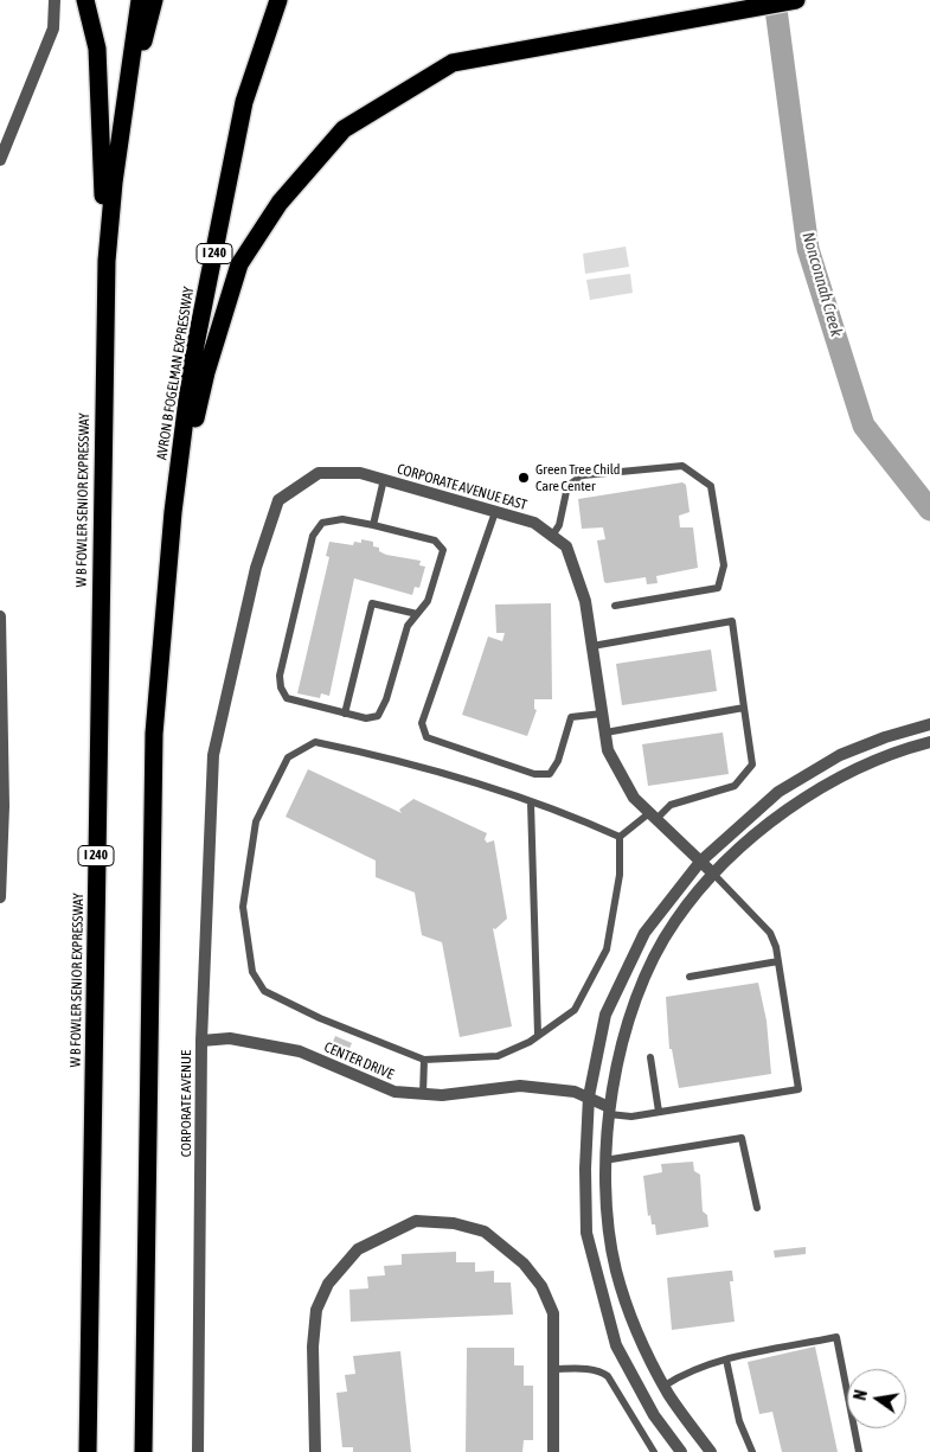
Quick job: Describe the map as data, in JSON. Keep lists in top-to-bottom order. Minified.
{"streets":{"highway":["I 240","AVRON B FOGELMAN EXPRESSWAY","W B FOWLER SENIOR EXPRESSWAY"],"street":["CORPORATE AVENUE EAST","CENTER DRIVE","CORPORATE AVENUE"]},"crossings":[["I 240","AVRON B FOGELMAN EXPRESSWAY"],["I 240","W B FOWLER SENIOR EXPRESSWAY"],["CORPORATE AVENUE EAST","CORPORATE AVENUE"],["CENTER DRIVE","CORPORATE AVENUE"]],"water":["Nonconnah Creek"],"places":["Green Tree Child Care Center"],"north":"left"}
